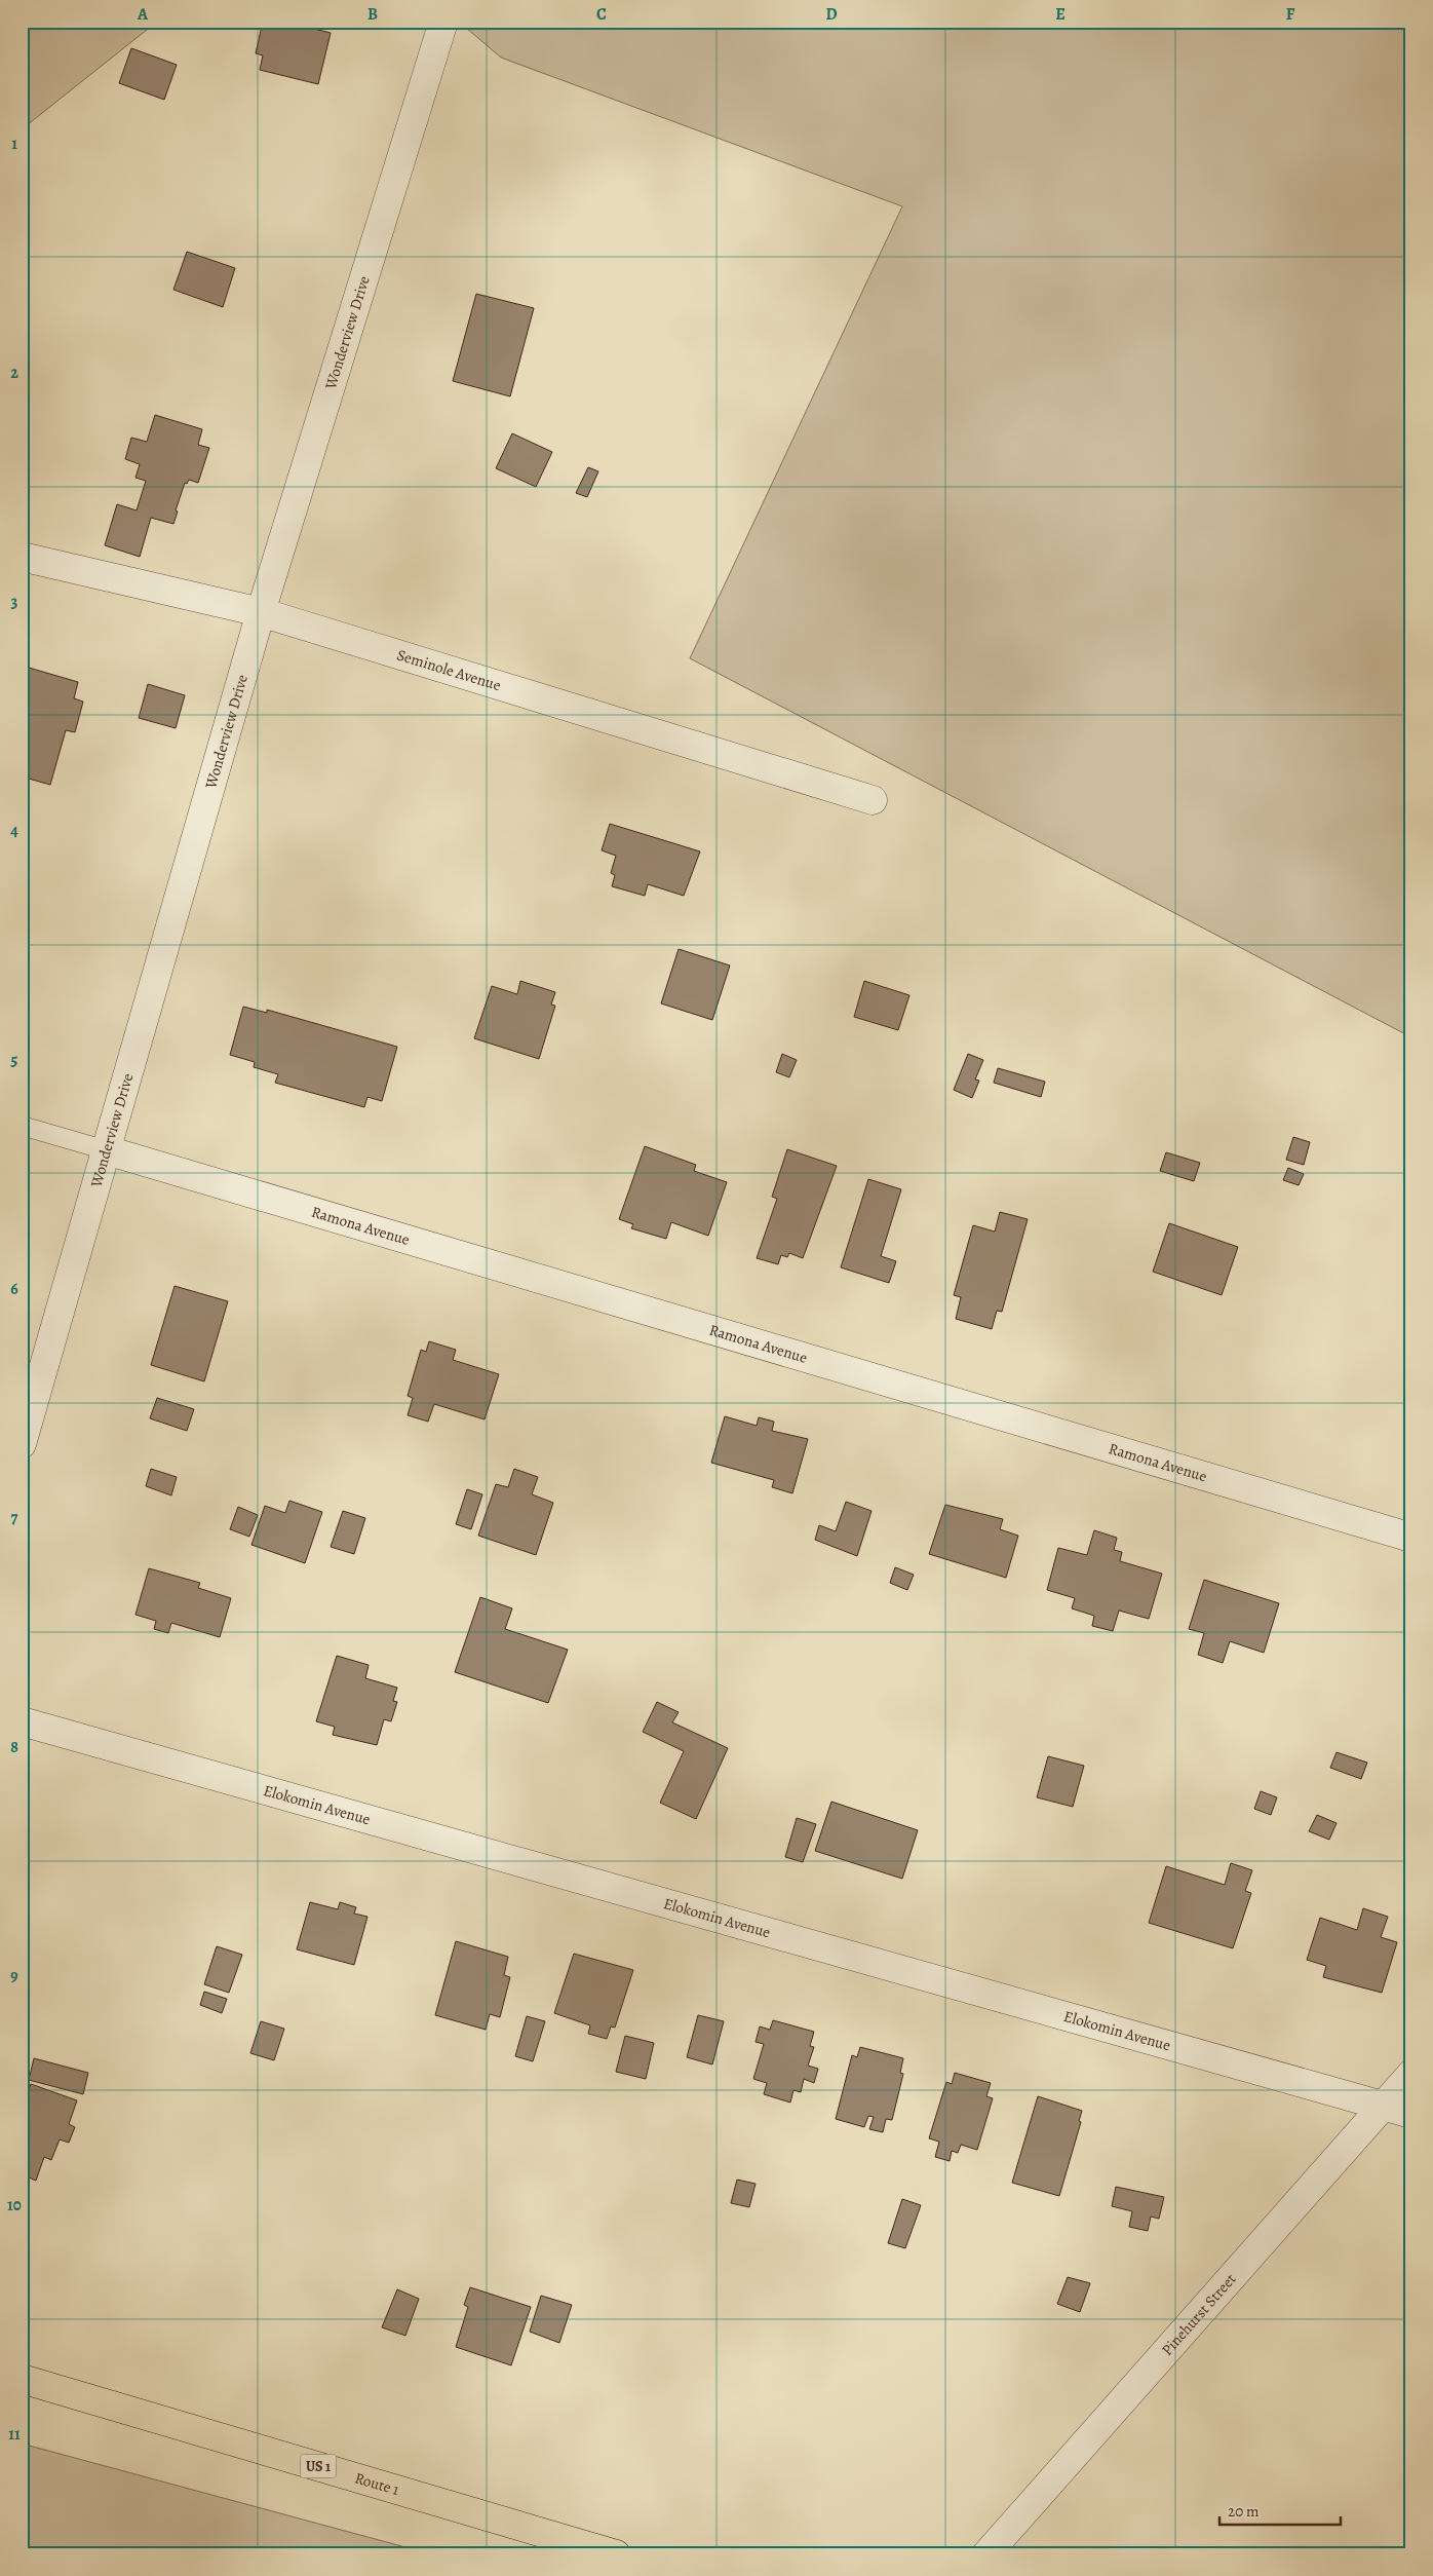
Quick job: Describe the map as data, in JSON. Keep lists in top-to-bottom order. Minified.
{"streets":{"main road":["US 1","Route 1"],"street":["Wonderview Drive","Seminole Avenue","Ramona Avenue","Elokomin Avenue","Pinehurst Street"]},"crossings":[["Wonderview Drive","Seminole Avenue"],["Wonderview Drive","Ramona Avenue"],["Elokomin Avenue","Pinehurst Street"]],"scale_bar":"20 m","grid":{"columns":["A","B","C","D","E","F"],"rows":["1","2","3","4","5","6","7","8","9","10","11"]}}
